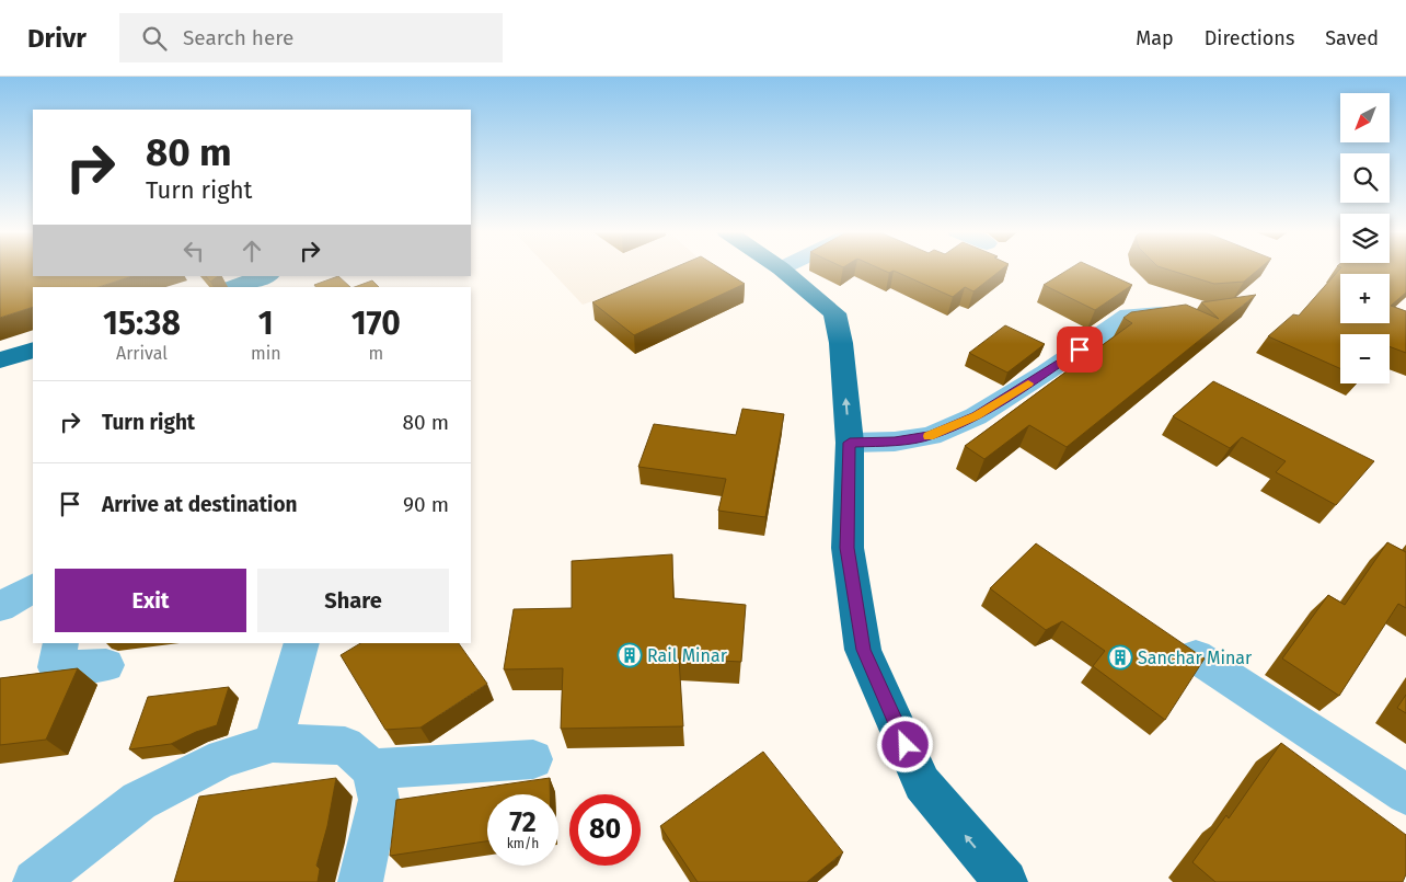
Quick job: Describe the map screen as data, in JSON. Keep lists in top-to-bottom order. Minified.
{"places":{"building":["Rail Minar","Sanchar Minar"]},"north":"bottom left","page":{"header":"Drivr","search":"Search here","nav":["Map","Directions","Saved"],"map_buttons":["+","−"],"turn":["80 m","Turn right"],"eta":["15:38","Arrival","1","min","170","m"],"list":[{"name":"Turn right","value":"80 m"},{"name":"Arrive at destination","value":"90 m"}],"buttons":["Exit","Share"],"speed":"72 km/h","limit":"80"}}
